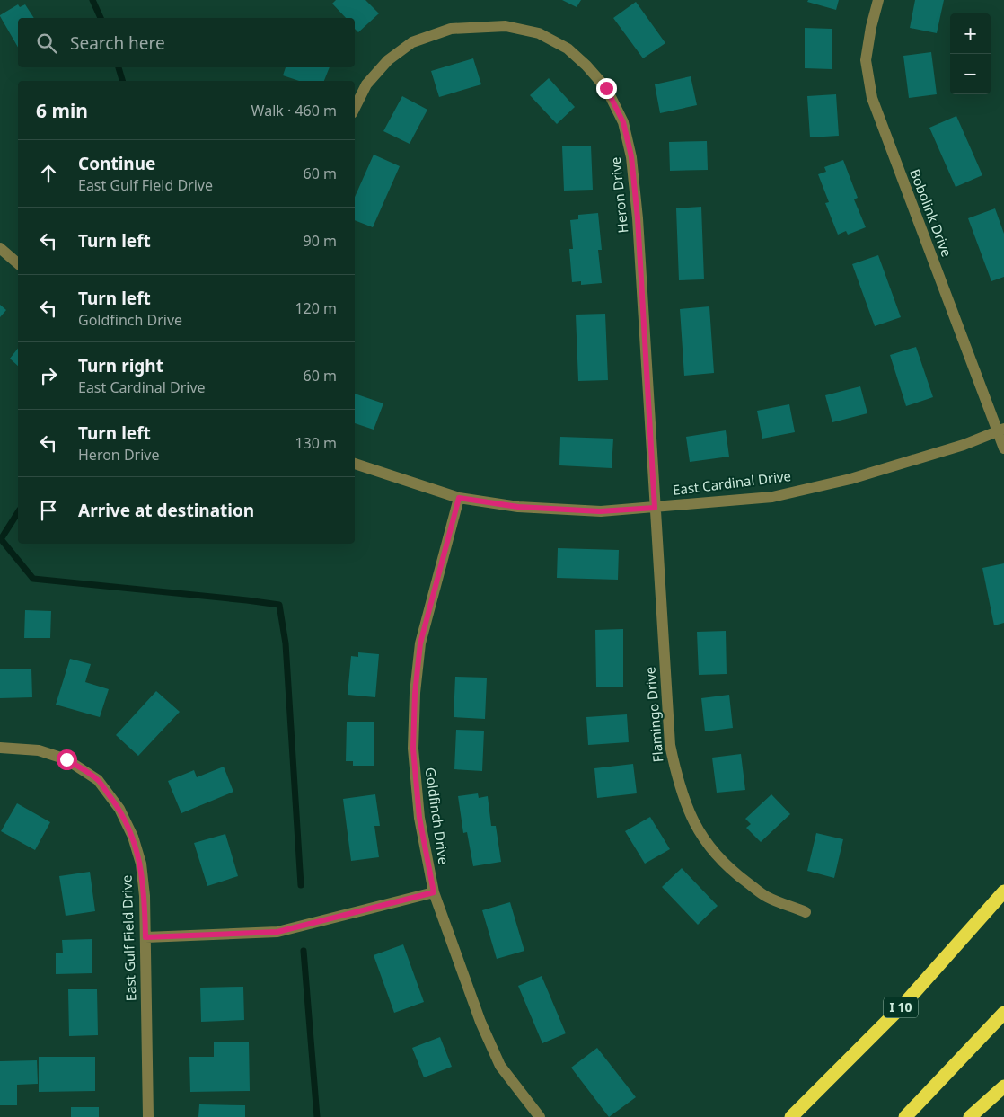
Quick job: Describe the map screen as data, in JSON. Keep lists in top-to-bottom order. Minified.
{"streets":{"highway":["I 10"],"street":["Heron Drive","Bobolink Drive","East Cardinal Drive","Flamingo Drive","Goldfinch Drive","East Gulf Field Drive"]},"crossings":[["Heron Drive","East Cardinal Drive"],["Heron Drive","Flamingo Drive"],["Bobolink Drive","East Cardinal Drive"],["East Cardinal Drive","Flamingo Drive"],["East Cardinal Drive","Goldfinch Drive"]],"page":{"map_buttons":["+","−"],"search":"Search here","heading":["6 min","Walk · 460 m"],"list":[["Continue","East Gulf Field Drive","60 m"],["Turn left","90 m"],["Turn left","Goldfinch Drive","120 m"],["Turn right","East Cardinal Drive","60 m"],["Turn left","Heron Drive","130 m"],"Arrive at destination"]}}
